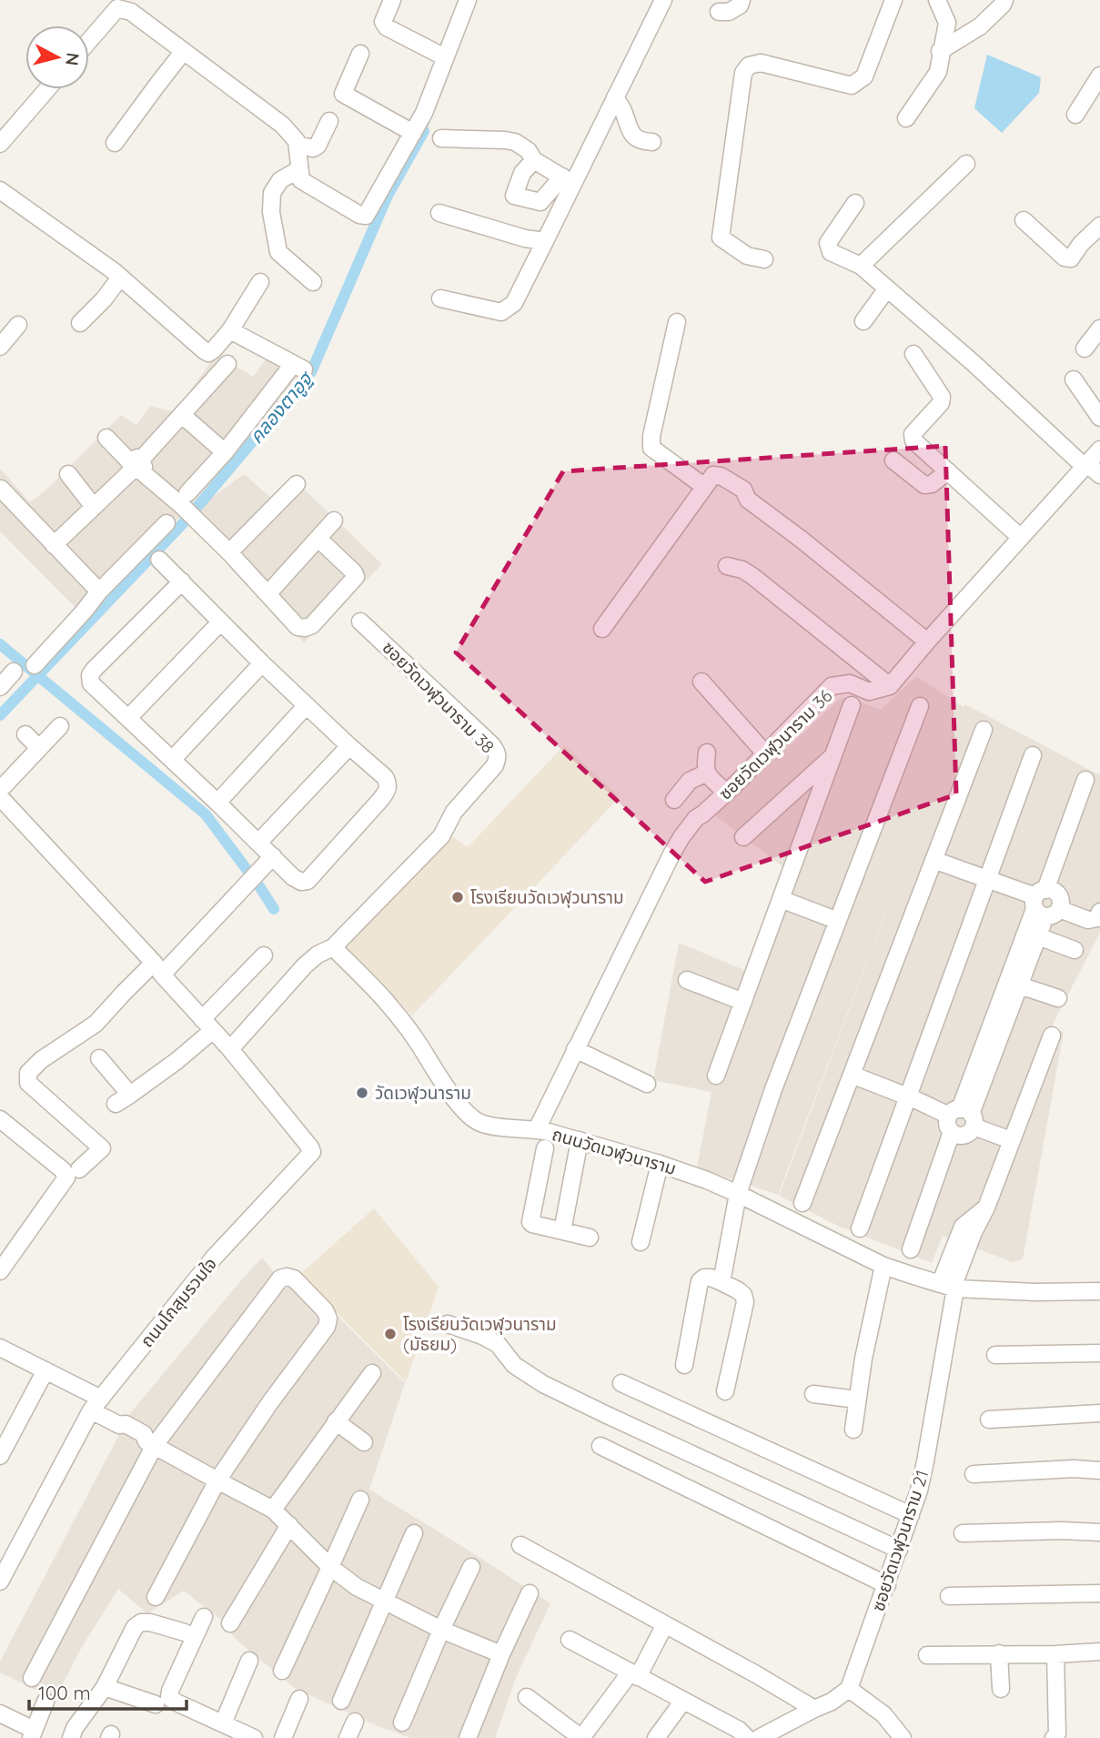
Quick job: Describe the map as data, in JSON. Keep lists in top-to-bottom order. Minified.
{"streets":{"street":["ซอยวัดเวฬุวนาราม 38","ซอยวัดเวฬุวนาราม 36","ถนนวัดเวฬุวนาราม","ถนนโกสุมรวมใจ","ซอยวัดเวฬุวนาราม 21"]},"crossings":[["ซอยวัดเวฬุวนาราม 38","ถนนวัดเวฬุวนาราม"],["ซอยวัดเวฬุวนาราม 36","ถนนวัดเวฬุวนาราม"],["ถนนวัดเวฬุวนาราม","ซอยวัดเวฬุวนาราม 21"]],"water":["คลองตาอูฐ"],"places":["โรงเรียนวัดเวฬุวนาราม","วัดเวฬุวนาราม","โรงเรียนวัดเวฬุวนาราม (มัธยม)"],"scale_bar":"100 m","north":"right"}
